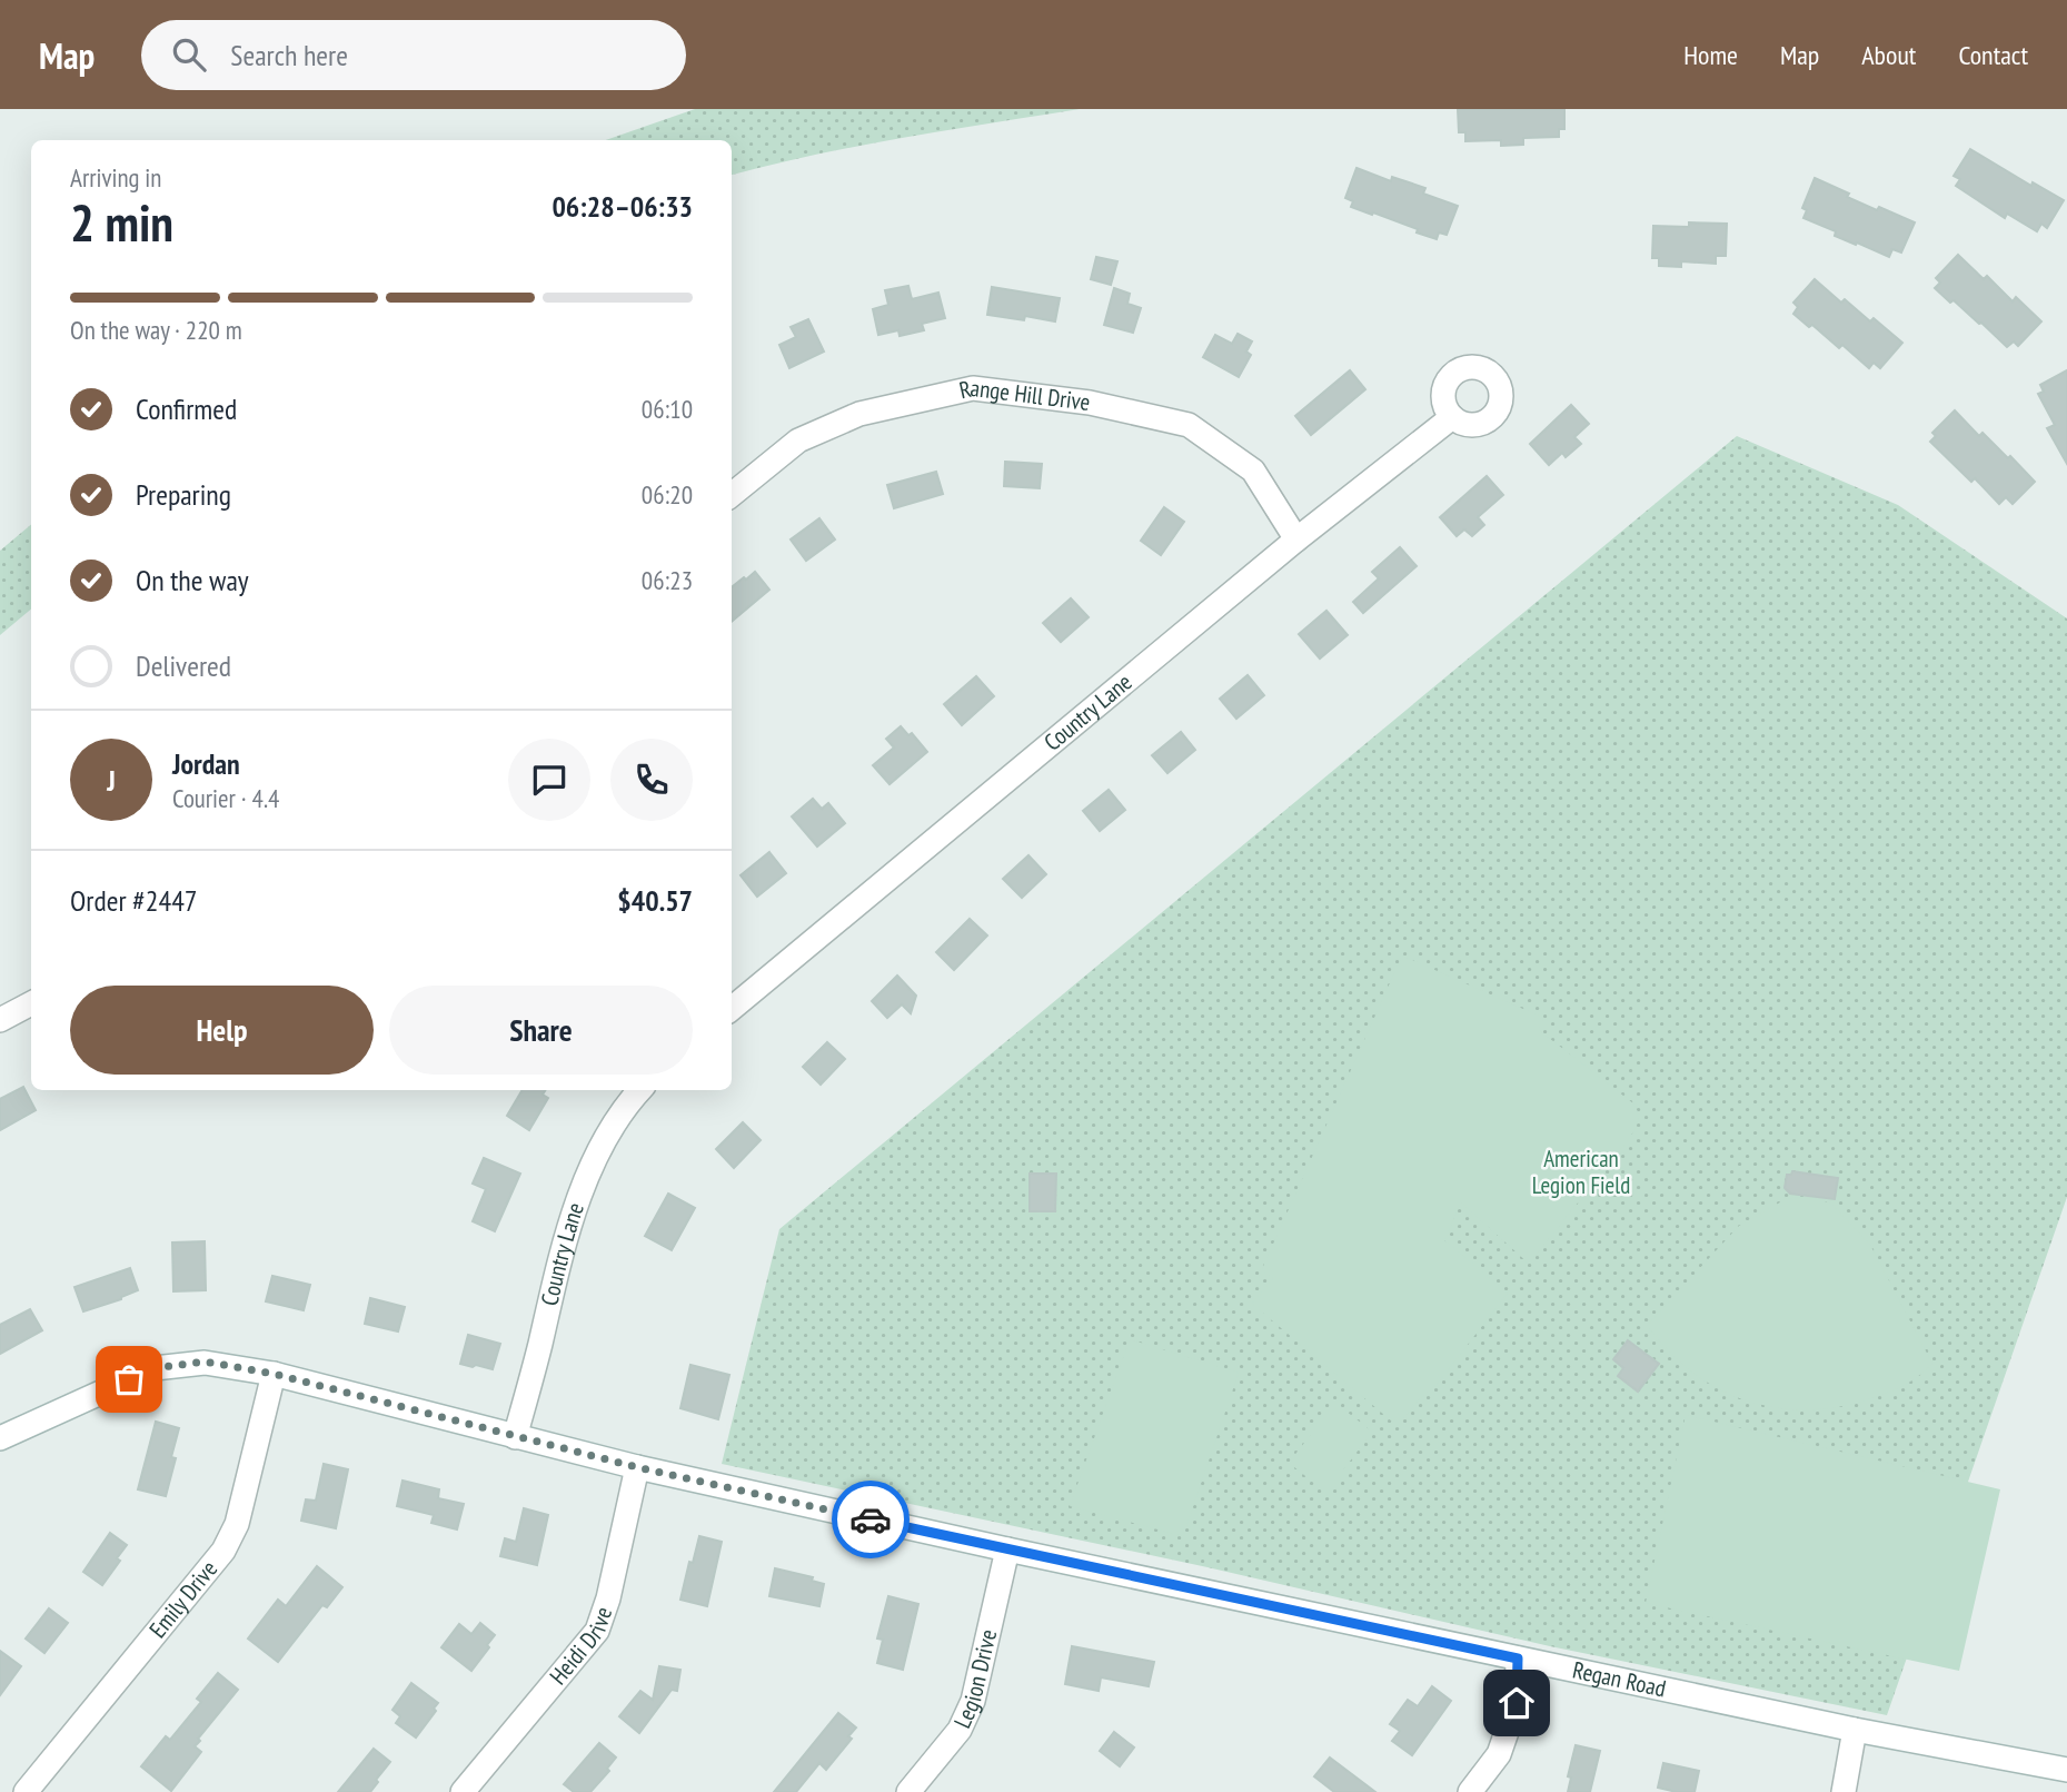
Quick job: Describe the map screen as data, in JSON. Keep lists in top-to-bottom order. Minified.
{"streets":{"street":["Range Hill Drive","Country Lane","Emily Drive","Heidi Drive","Legion Drive","Regan Road"]},"crossings":[["Range Hill Drive","Country Lane"],["Country Lane","Regan Road"],["Emily Drive","Regan Road"],["Heidi Drive","Regan Road"],["Legion Drive","Regan Road"]],"parks":["American Legion Field"],"page":{"header":"Map","search":"Search here","nav":["Home","Map","About","Contact"],"heading":["2 min","Arriving in","06:28–06:33"],"panel":["Jordan","Courier · 4.4","Order #2447","$40.57"],"bar":"On the way · 220 m","list":[["Confirmed","06:10"],["Preparing","06:20"],["On the way","06:23"],"Delivered"],"round":"J","buttons":["Help","Share"]}}
